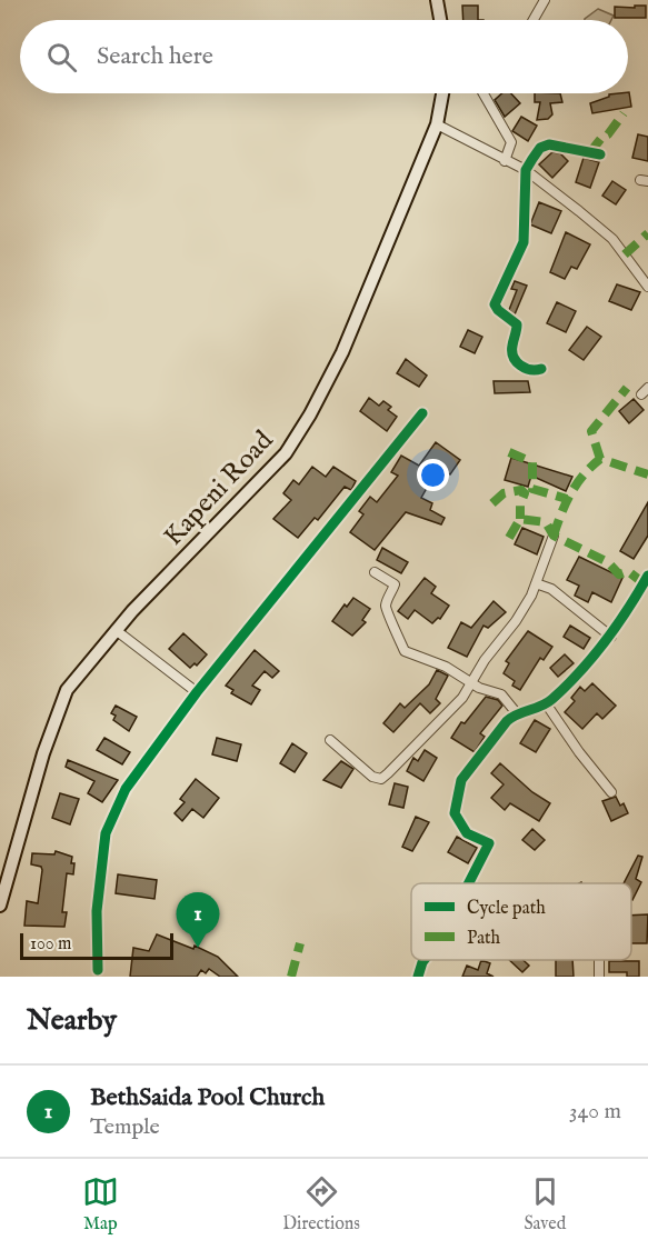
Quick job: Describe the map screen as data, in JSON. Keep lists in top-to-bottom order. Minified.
{"streets":{"main road":["Kapeni Road"]},"legend":["Cycle path","Path"],"scale_bar":"100 m","page":{"search":"Search here","pins":"1","scale":"100 m","heading":"Nearby","list":[{"mark":"1","name":"BethSaida Pool Church","note":"Temple","value":"340 m"}],"nav":["Map","Directions","Saved"]}}
